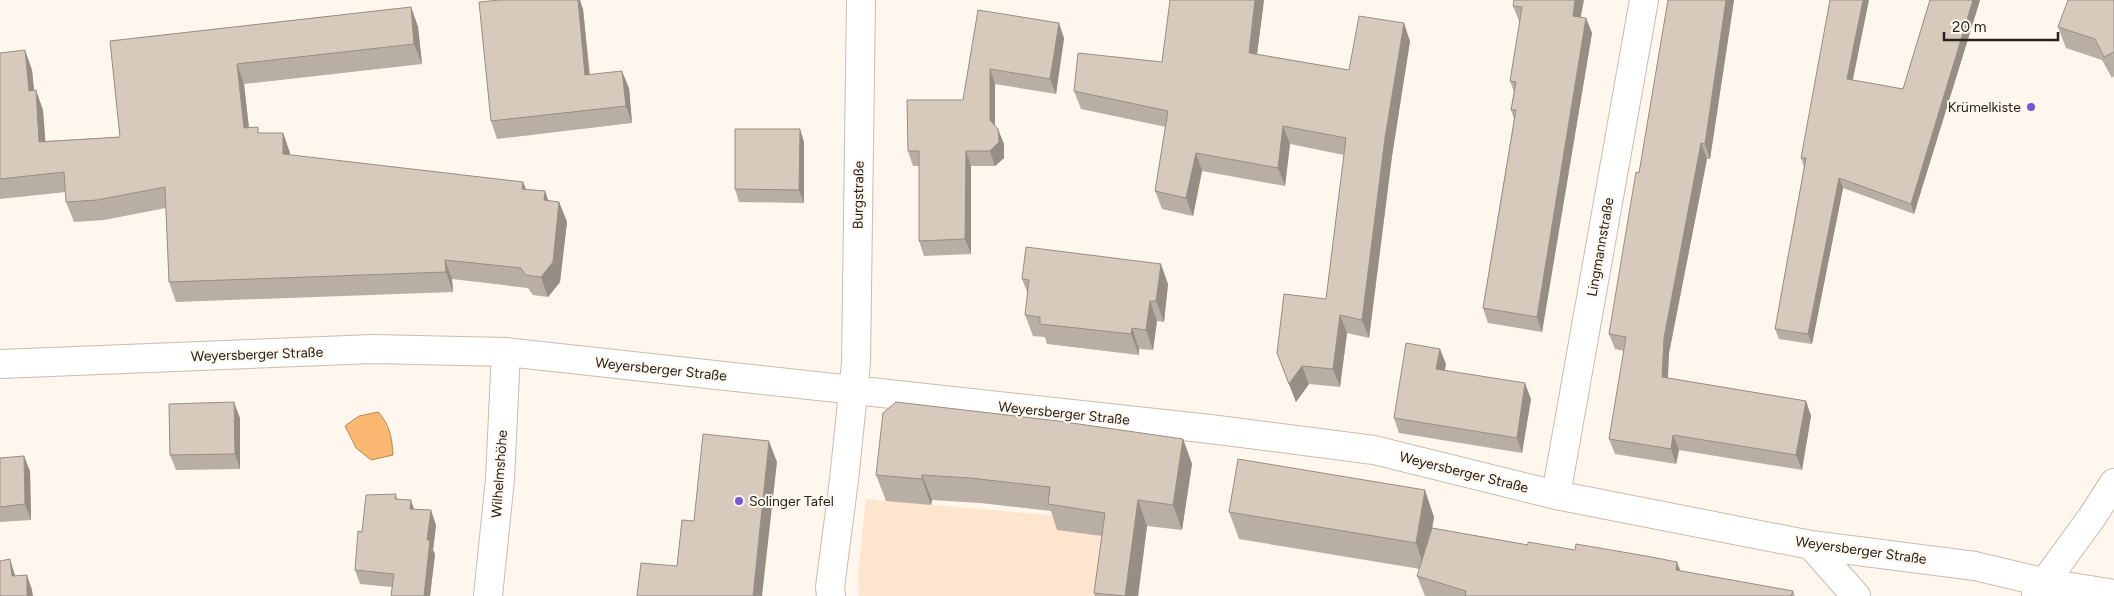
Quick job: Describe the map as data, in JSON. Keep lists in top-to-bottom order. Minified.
{"streets":{"street":["Burgstraße","Lingmannstraße","Weyersberger Straße","Wilhelmshöhe"]},"crossings":[["Burgstraße","Weyersberger Straße"],["Lingmannstraße","Weyersberger Straße"],["Weyersberger Straße","Wilhelmshöhe"]],"places":["Krümelkiste","Solinger Tafel"],"scale_bar":"20 m"}
